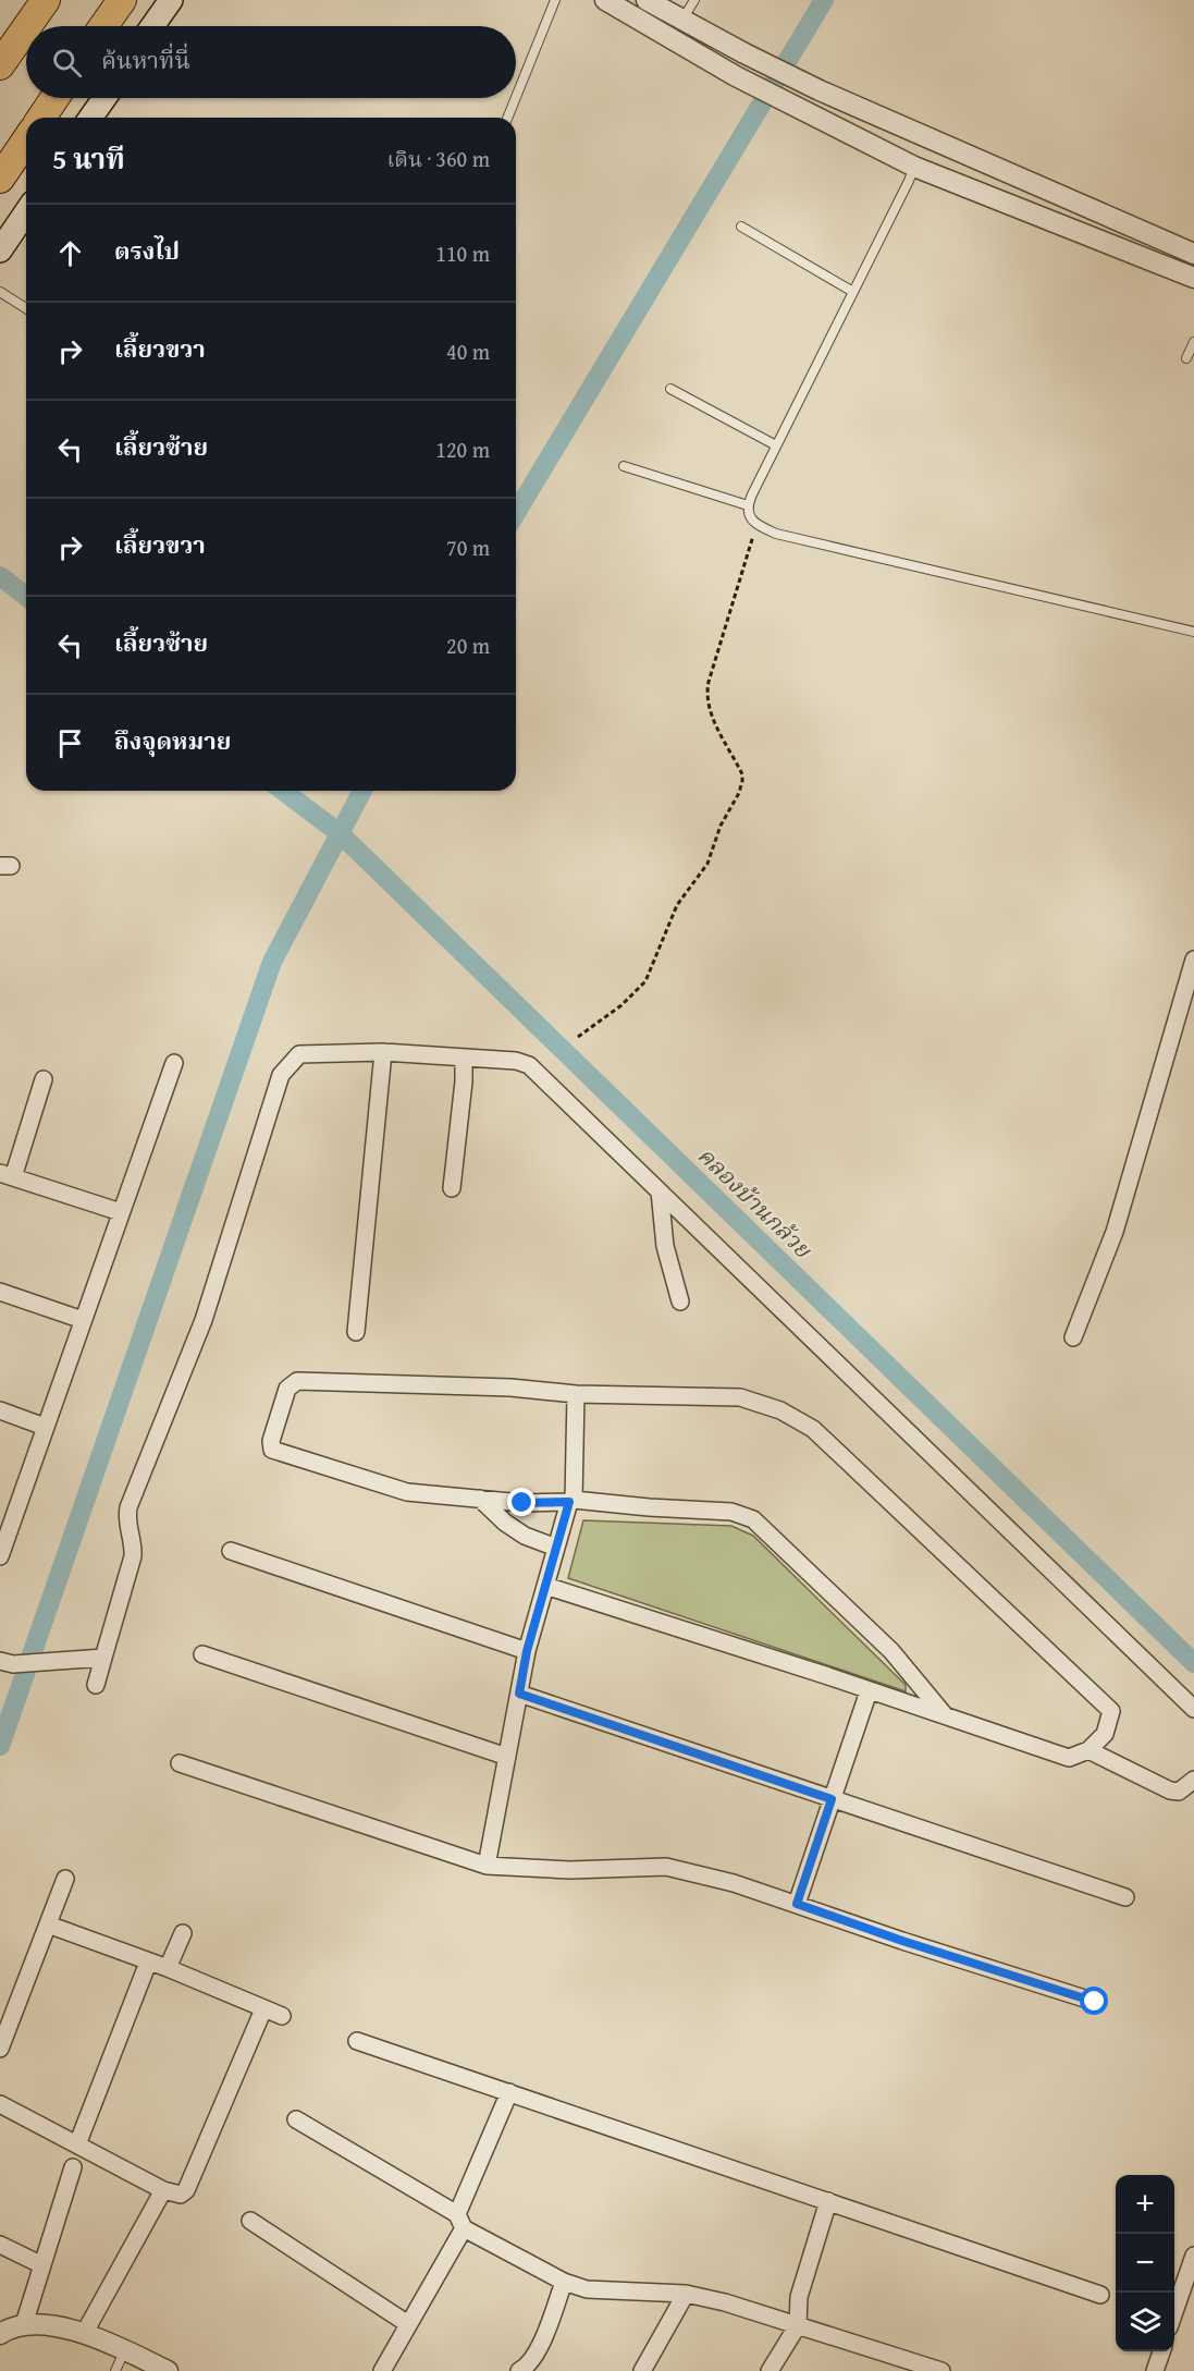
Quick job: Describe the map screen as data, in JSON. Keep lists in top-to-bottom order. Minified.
{"water":["คลองบ้านกล้วย"],"page":{"search":"ค้นหาที่นี่","heading":["5 นาที","เดิน · 360 m"],"list":[["ตรงไป","110 m"],["เลี้ยวขวา","40 m"],["เลี้ยวซ้าย","120 m"],["เลี้ยวขวา","70 m"],["เลี้ยวซ้าย","20 m"],"ถึงจุดหมาย"],"map_buttons":["+","−"]}}
